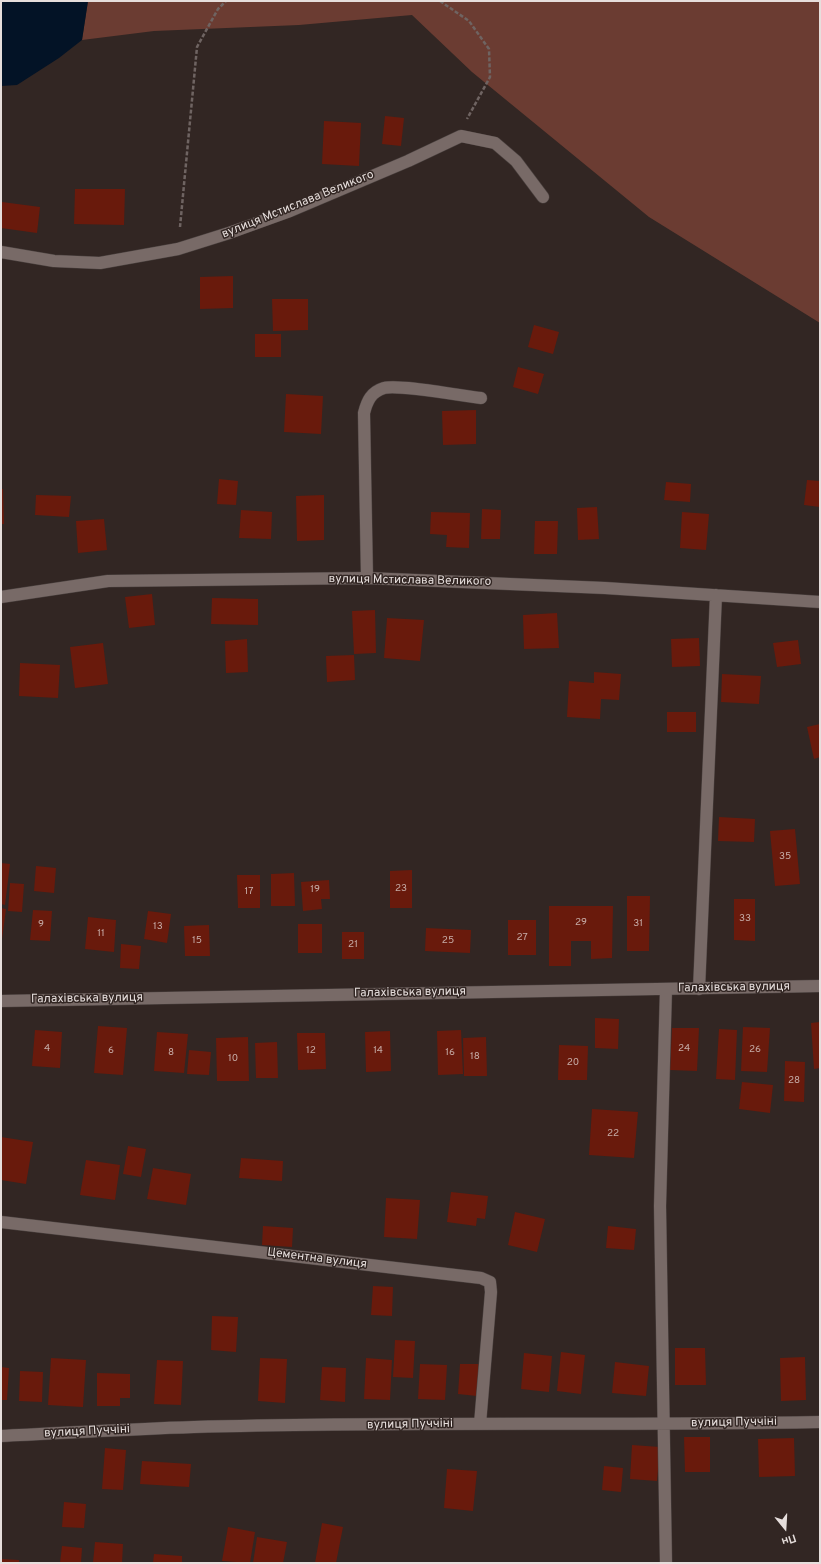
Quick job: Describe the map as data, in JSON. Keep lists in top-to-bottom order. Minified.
{"streets":{"street":["вулиця Мстислава Великого","Галахівська вулиця","Цементна вулиця","вулиця Пуччіні"]},"crossings":[["Цементна вулиця","вулиця Пуччіні"]],"house_numbers":["35","23","19","17","33","29","31","9","13","11","27","15","25","21","4","24","26","6","12","14","8","16","18","10","20","28","22"],"north":"bottom"}
